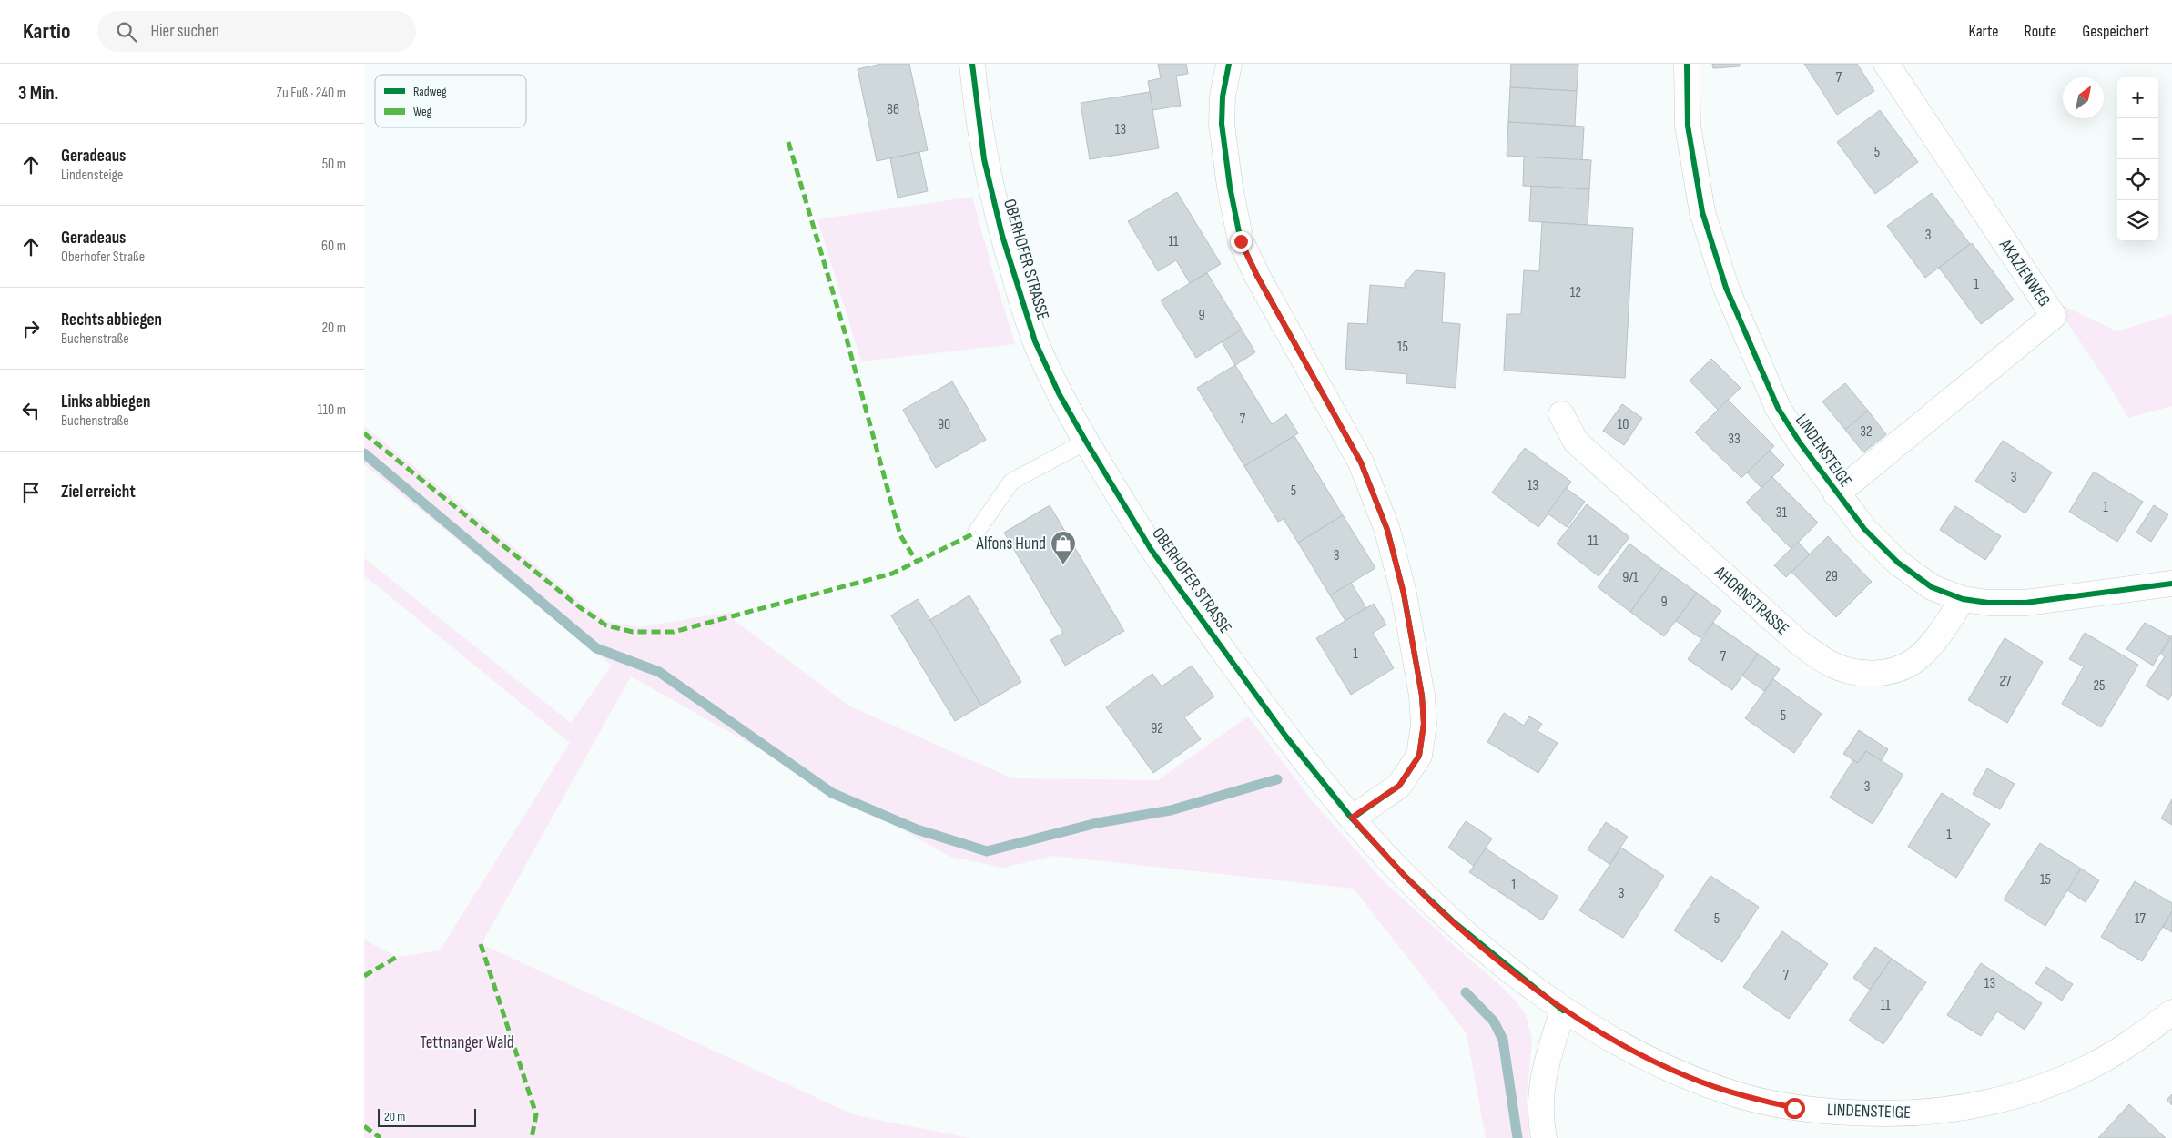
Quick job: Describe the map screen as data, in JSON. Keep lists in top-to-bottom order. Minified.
{"streets":{"street":["OBERHOFER STRASSE","AKAZIENWEG","LINDENSTEIGE","AHORNSTRASSE"]},"crossings":[["OBERHOFER STRASSE","LINDENSTEIGE"],["AKAZIENWEG","LINDENSTEIGE"],["LINDENSTEIGE","AHORNSTRASSE"]],"parks":["Tettnanger Wald"],"places":{"shop":["Alfons Hund"]},"house_numbers":["7","86","13","5","3","11","1","12","9","15","7","90","10","32","33","3","13","5","1","31","11","3","29","9/1","9","1","7","27","25","5","92","3","1","15","1","3","5","17","7","13","11"],"legend":["Radweg","Weg"],"scale_bar":"20 m","north":"top right","page":{"header":"Kartio","search":"Hier suchen","nav":["Karte","Route","Gespeichert"],"heading":["3 Min.","Zu Fuß · 240 m"],"map_buttons":["+","−"],"list":[["Geradeaus","Lindensteige","50 m"],["Geradeaus","Oberhofer Straße","60 m"],["Rechts abbiegen","Buchenstraße","20 m"],["Links abbiegen","Buchenstraße","110 m"],"Ziel erreicht"],"scale":"20 m"}}
